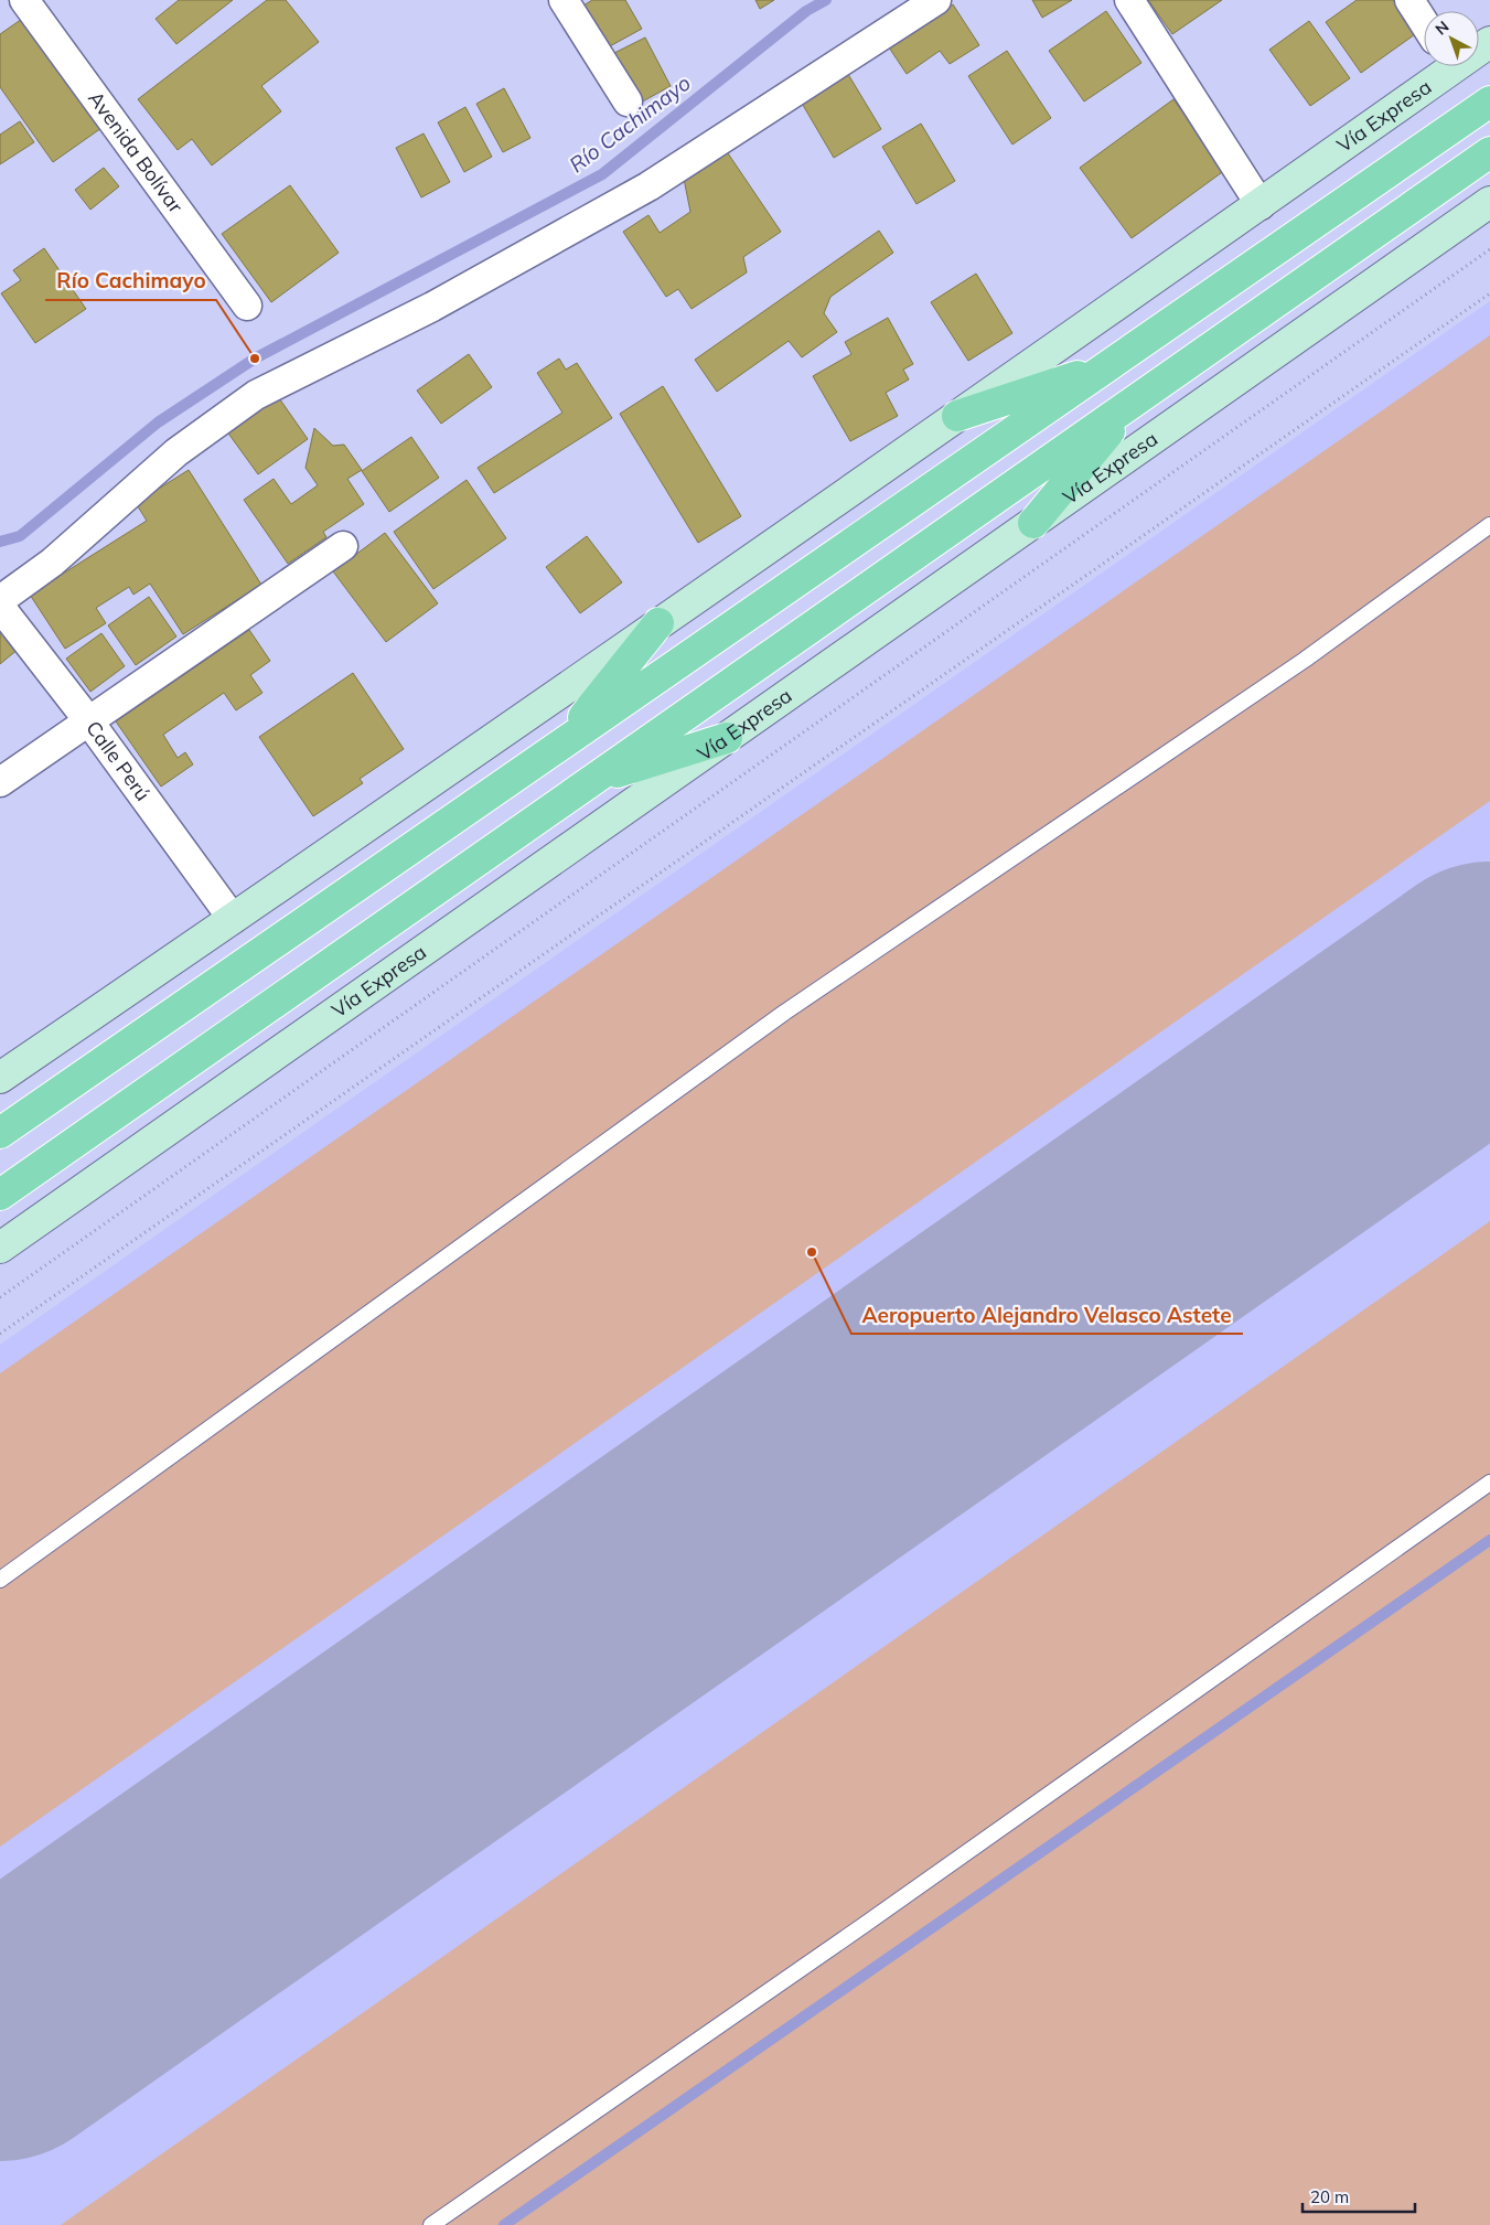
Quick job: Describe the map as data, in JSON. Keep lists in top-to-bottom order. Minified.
{"streets":{"main road":["Vía Expresa"],"street":["Avenida Bolívar","Calle Perú"]},"crossings":[["Vía Expresa","Calle Perú"]],"water":["Río Cachimayo"],"places":["Río Cachimayo","Aeropuerto Alejandro Velasco Astete"],"scale_bar":"20 m","north":"top left"}
